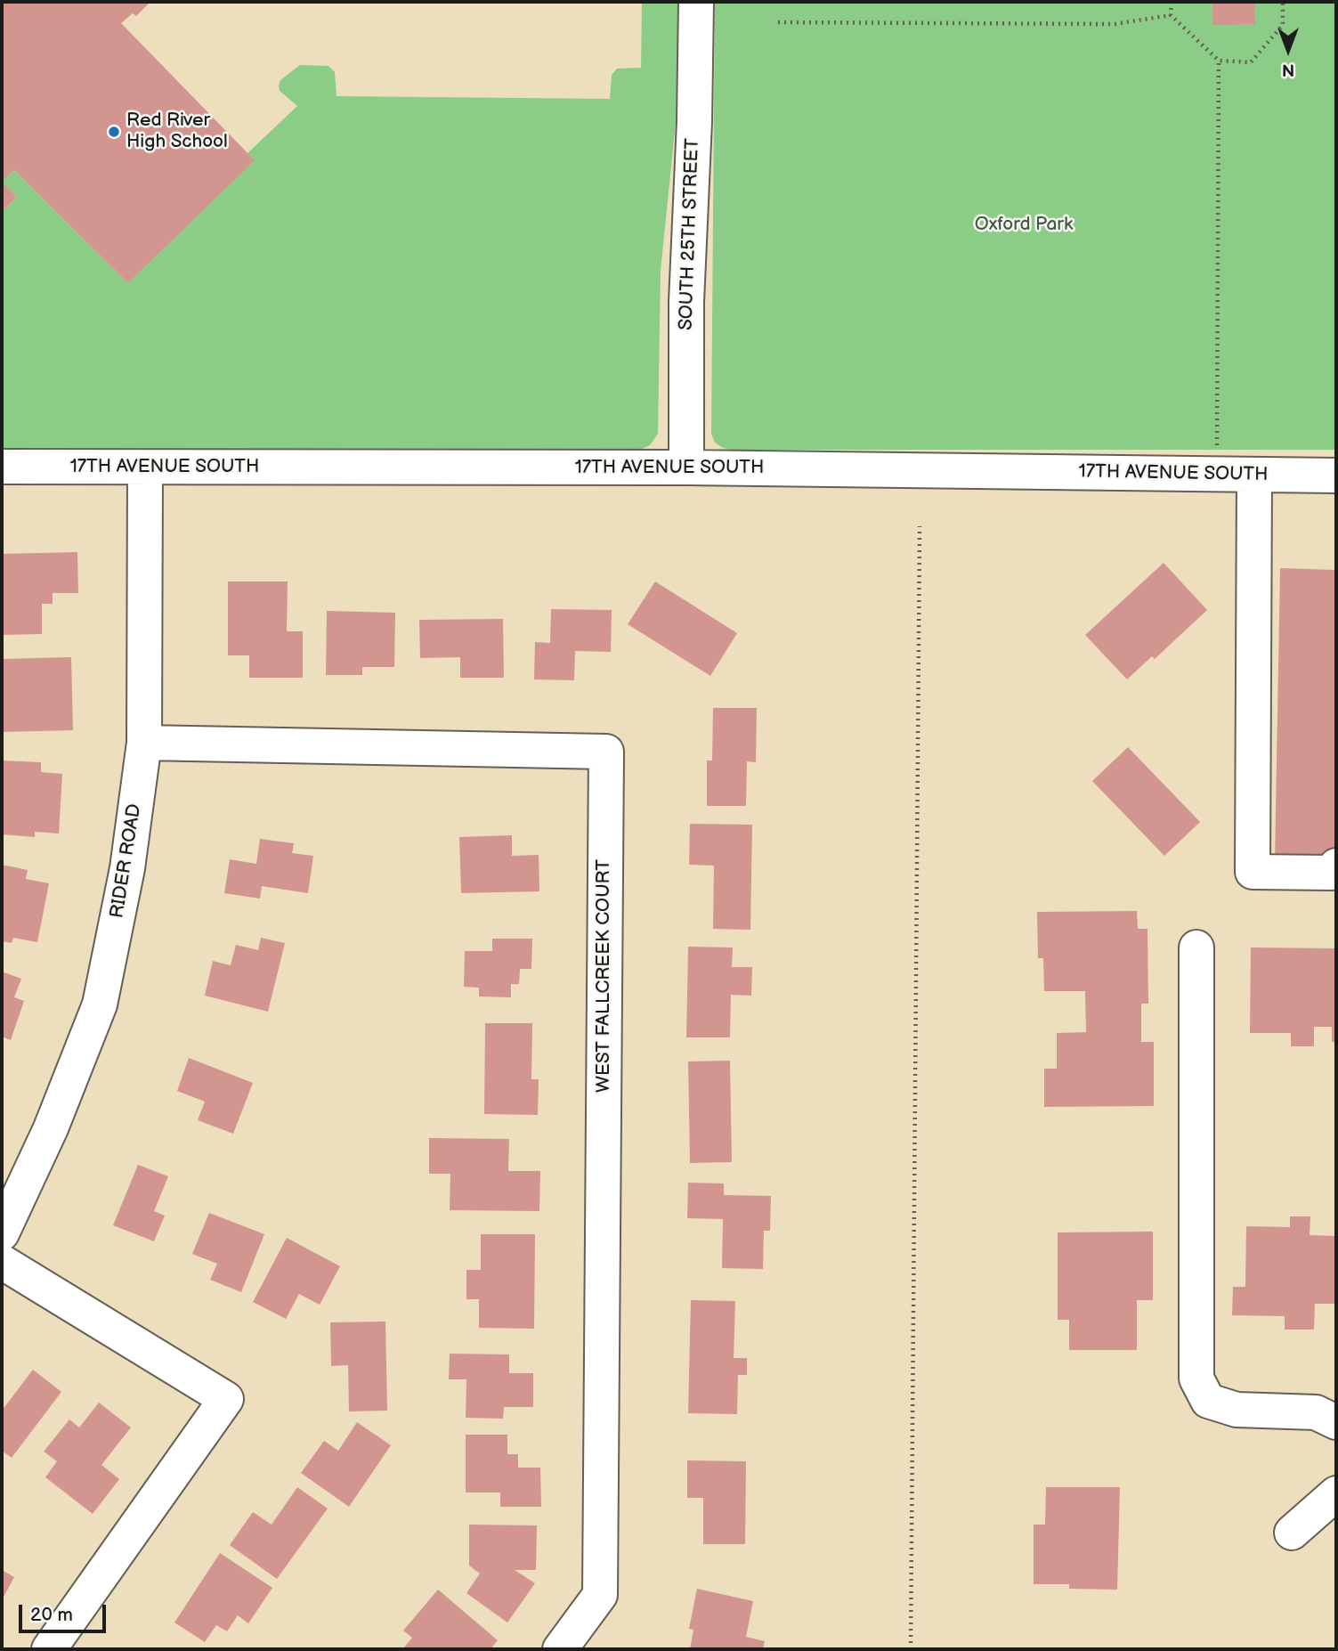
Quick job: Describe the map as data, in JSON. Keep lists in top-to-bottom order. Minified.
{"streets":{"street":["SOUTH 25TH STREET","17TH AVENUE SOUTH","RIDER ROAD","WEST FALLCREEK COURT"]},"crossings":[["SOUTH 25TH STREET","17TH AVENUE SOUTH"],["17TH AVENUE SOUTH","RIDER ROAD"],["RIDER ROAD","WEST FALLCREEK COURT"]],"parks":["Oxford Park"],"places":["Red River High School"],"scale_bar":"20 m","north":"bottom"}
